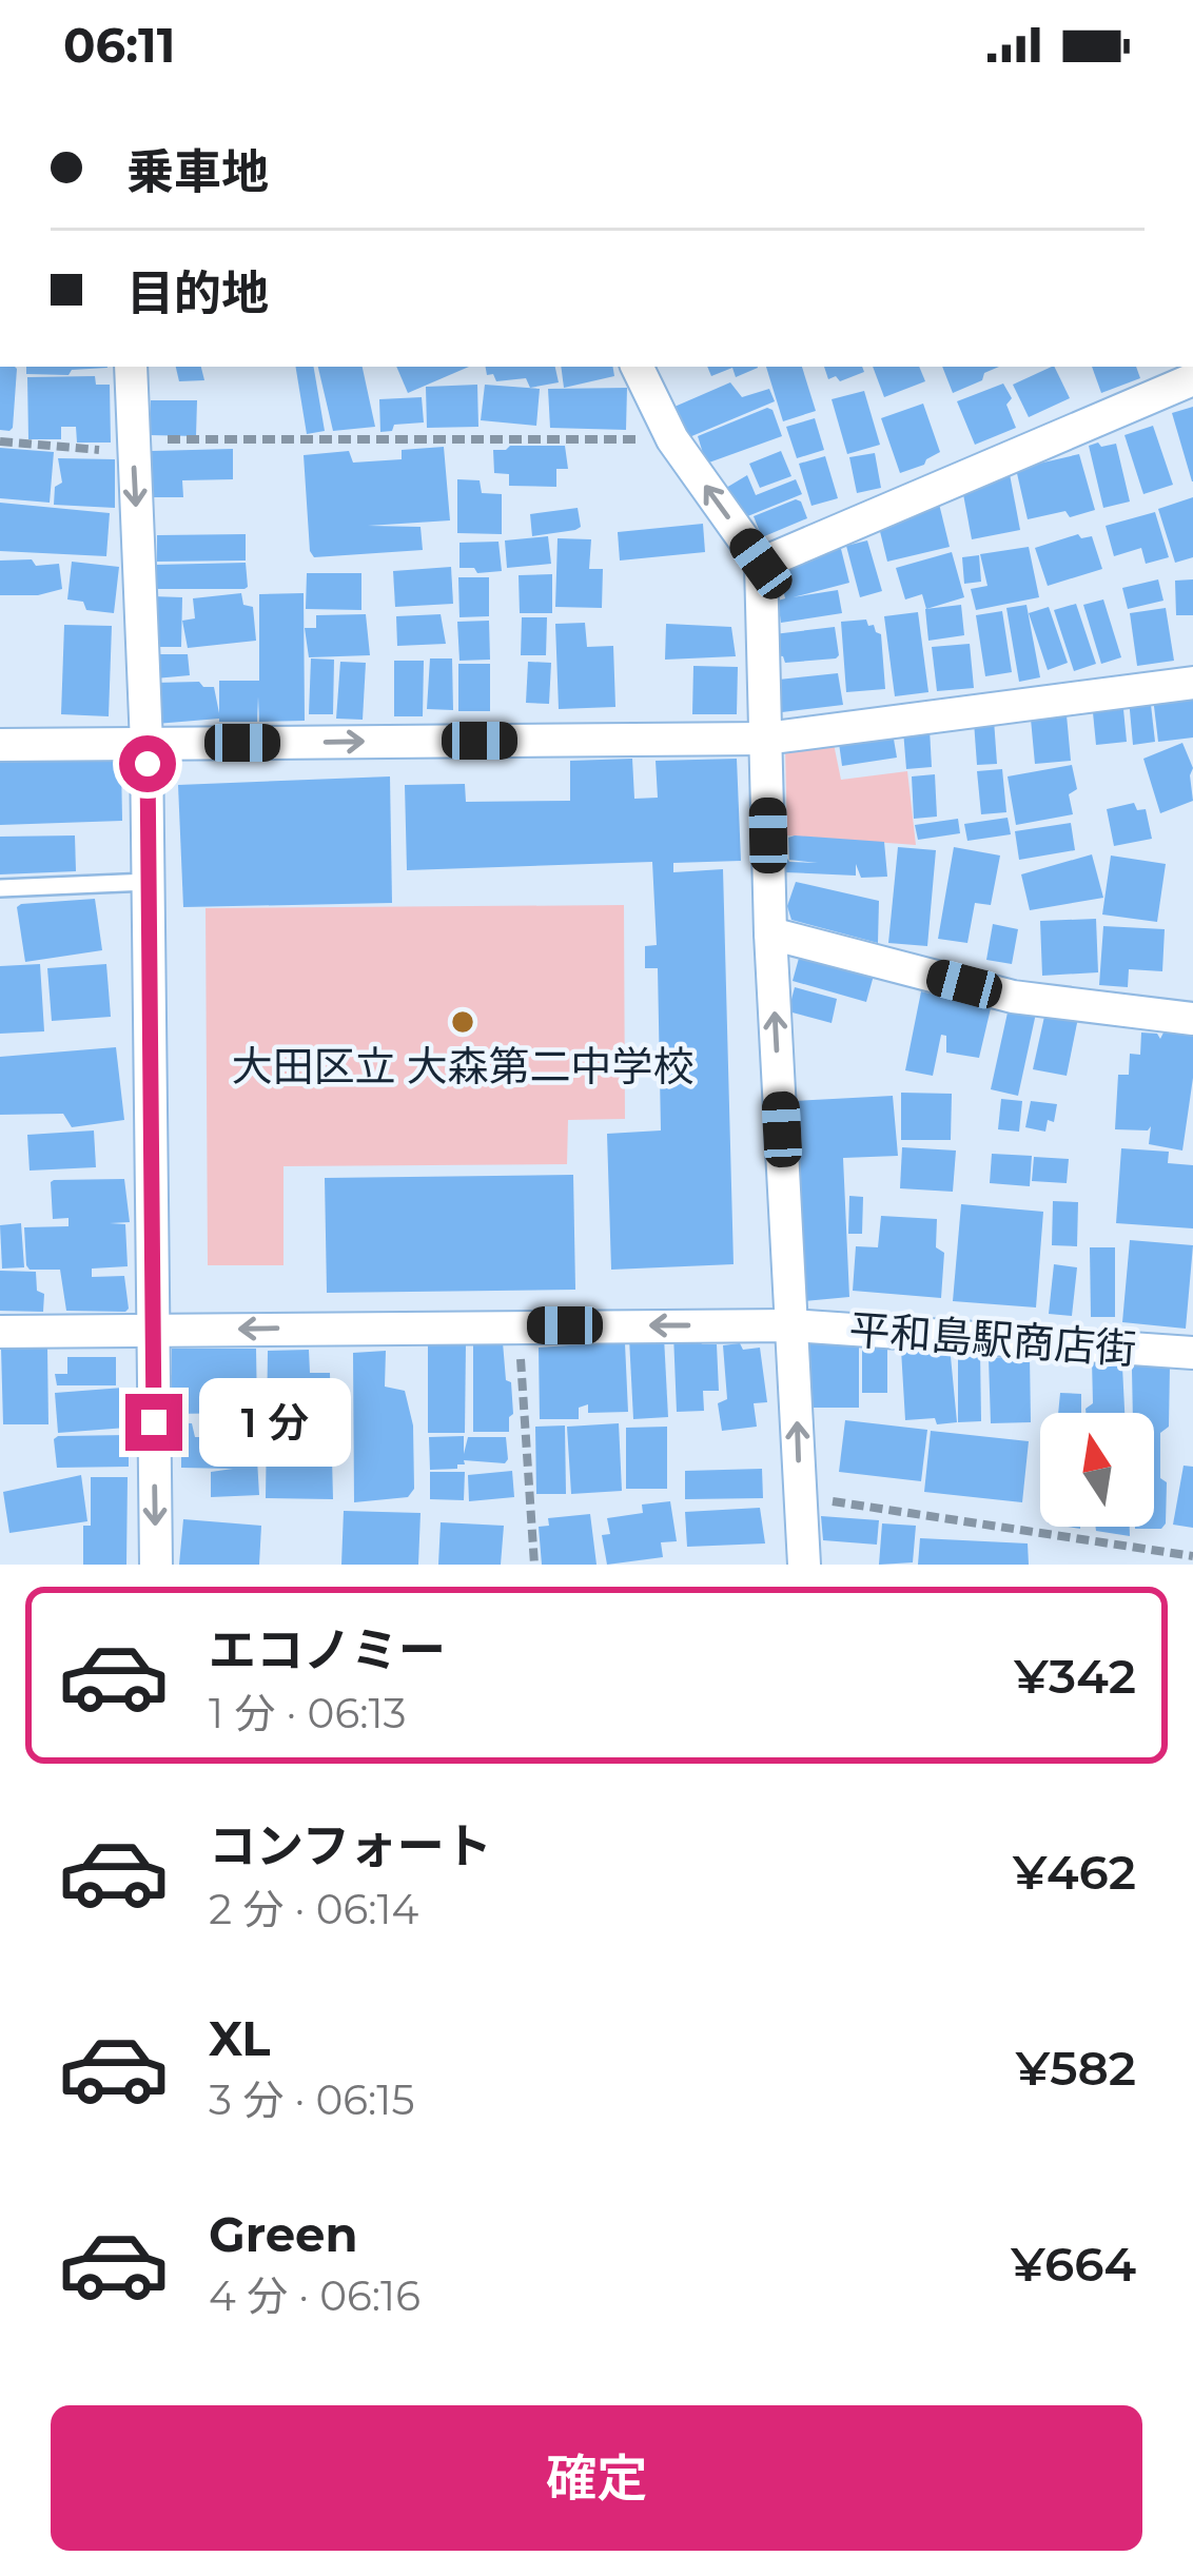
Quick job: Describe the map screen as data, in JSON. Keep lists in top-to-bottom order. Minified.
{"streets":{"street":["平和島駅商店街"]},"one_way":["平和島駅商店街"],"places":["大田区立 大森第二中学校"],"north":"top","page":{"status":"06:11","banner":["乗車地","目的地"],"bubble":"1 分","list":[{"name":"エコノミー","note":"1 分 · 06:13","value":"¥342"},{"name":"コンフォート","note":"2 分 · 06:14","value":"¥462"},{"name":"XL","note":"3 分 · 06:15","value":"¥582"},{"name":"Green","note":"4 分 · 06:16","value":"¥664"}],"buttons":"確定"}}
